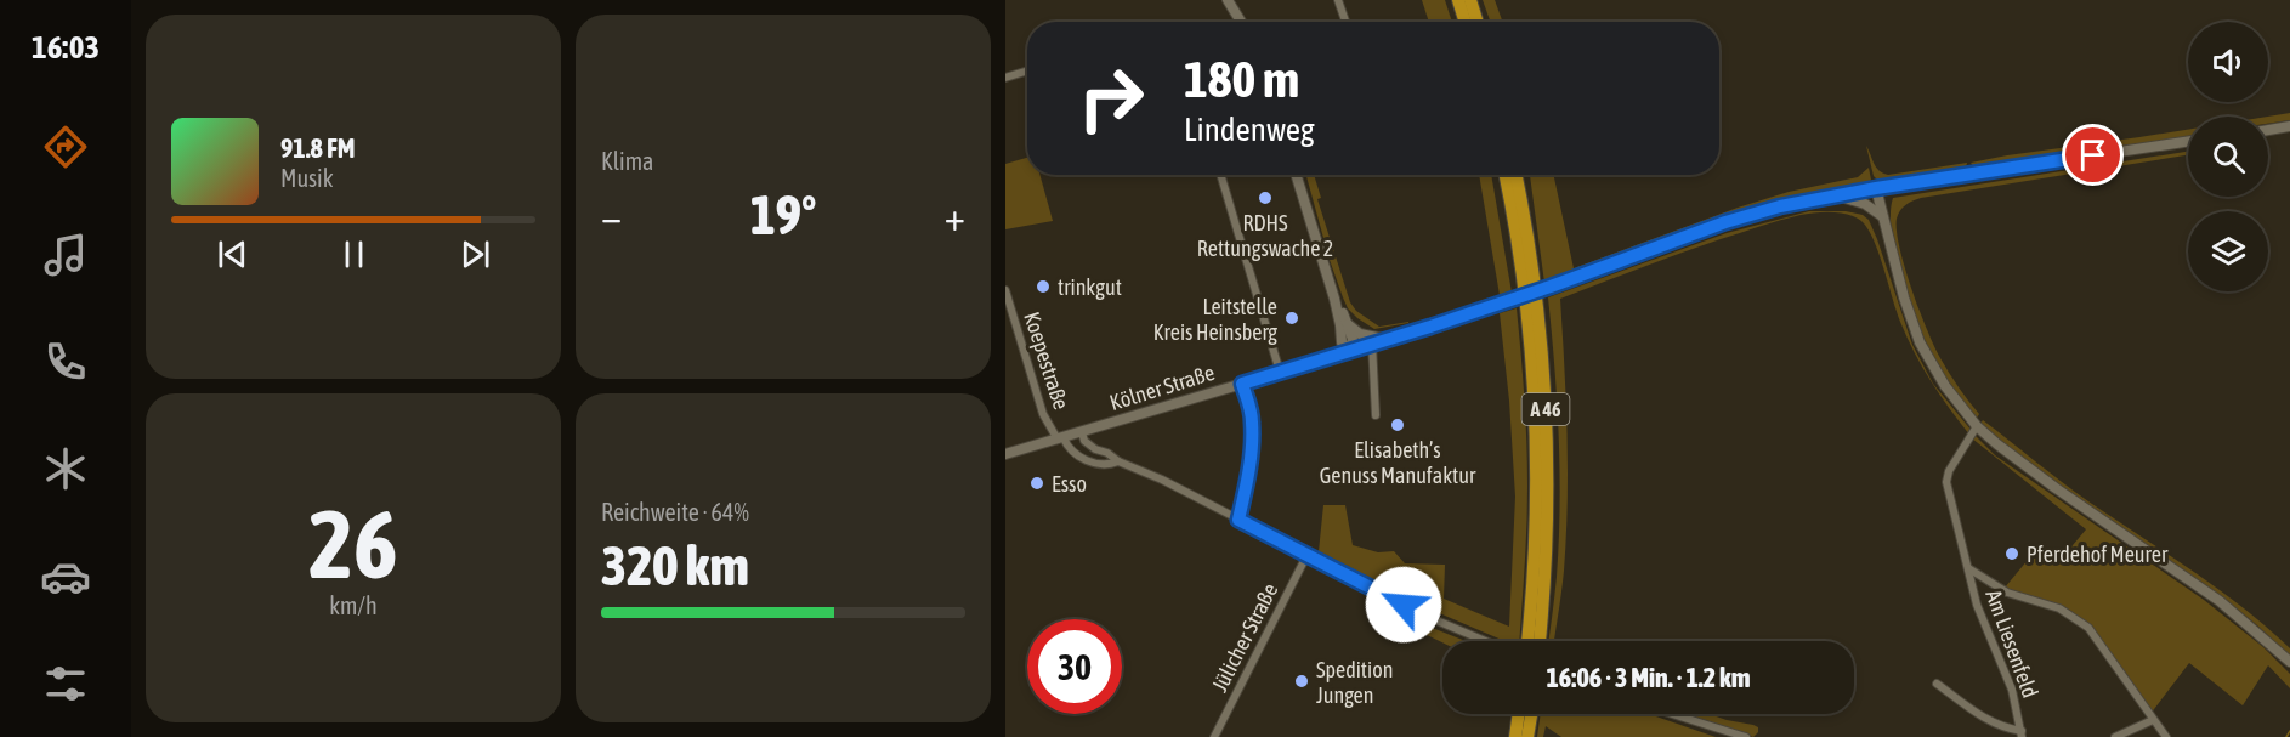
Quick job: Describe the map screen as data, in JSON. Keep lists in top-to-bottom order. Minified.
{"streets":{"highway":["A 46"],"main road":["Kölner Straße"],"street":["Koepestraße","Jülicher Straße","Am Liesenfeld"]},"crossings":[["Koepestraße","Kölner Straße"]],"places":["RDHS Rettungswache 2","trinkgut","Leitstelle Kreis Heinsberg","Elisabeth’s Genuss Manufaktur","Esso","Pferdehof Meurer","Spedition Jungen"],"page":{"tabs":"16:03","tile":["Klima",["26","km/h"],["Reichweite · 64%","320 km"]],"turn":["180 m","Lindenweg"],"song":["91.8 FM","Musik"],"heat":["−","19°","+"],"limit":"30","trip":"16:06 · 3 Min. · 1.2 km"}}
